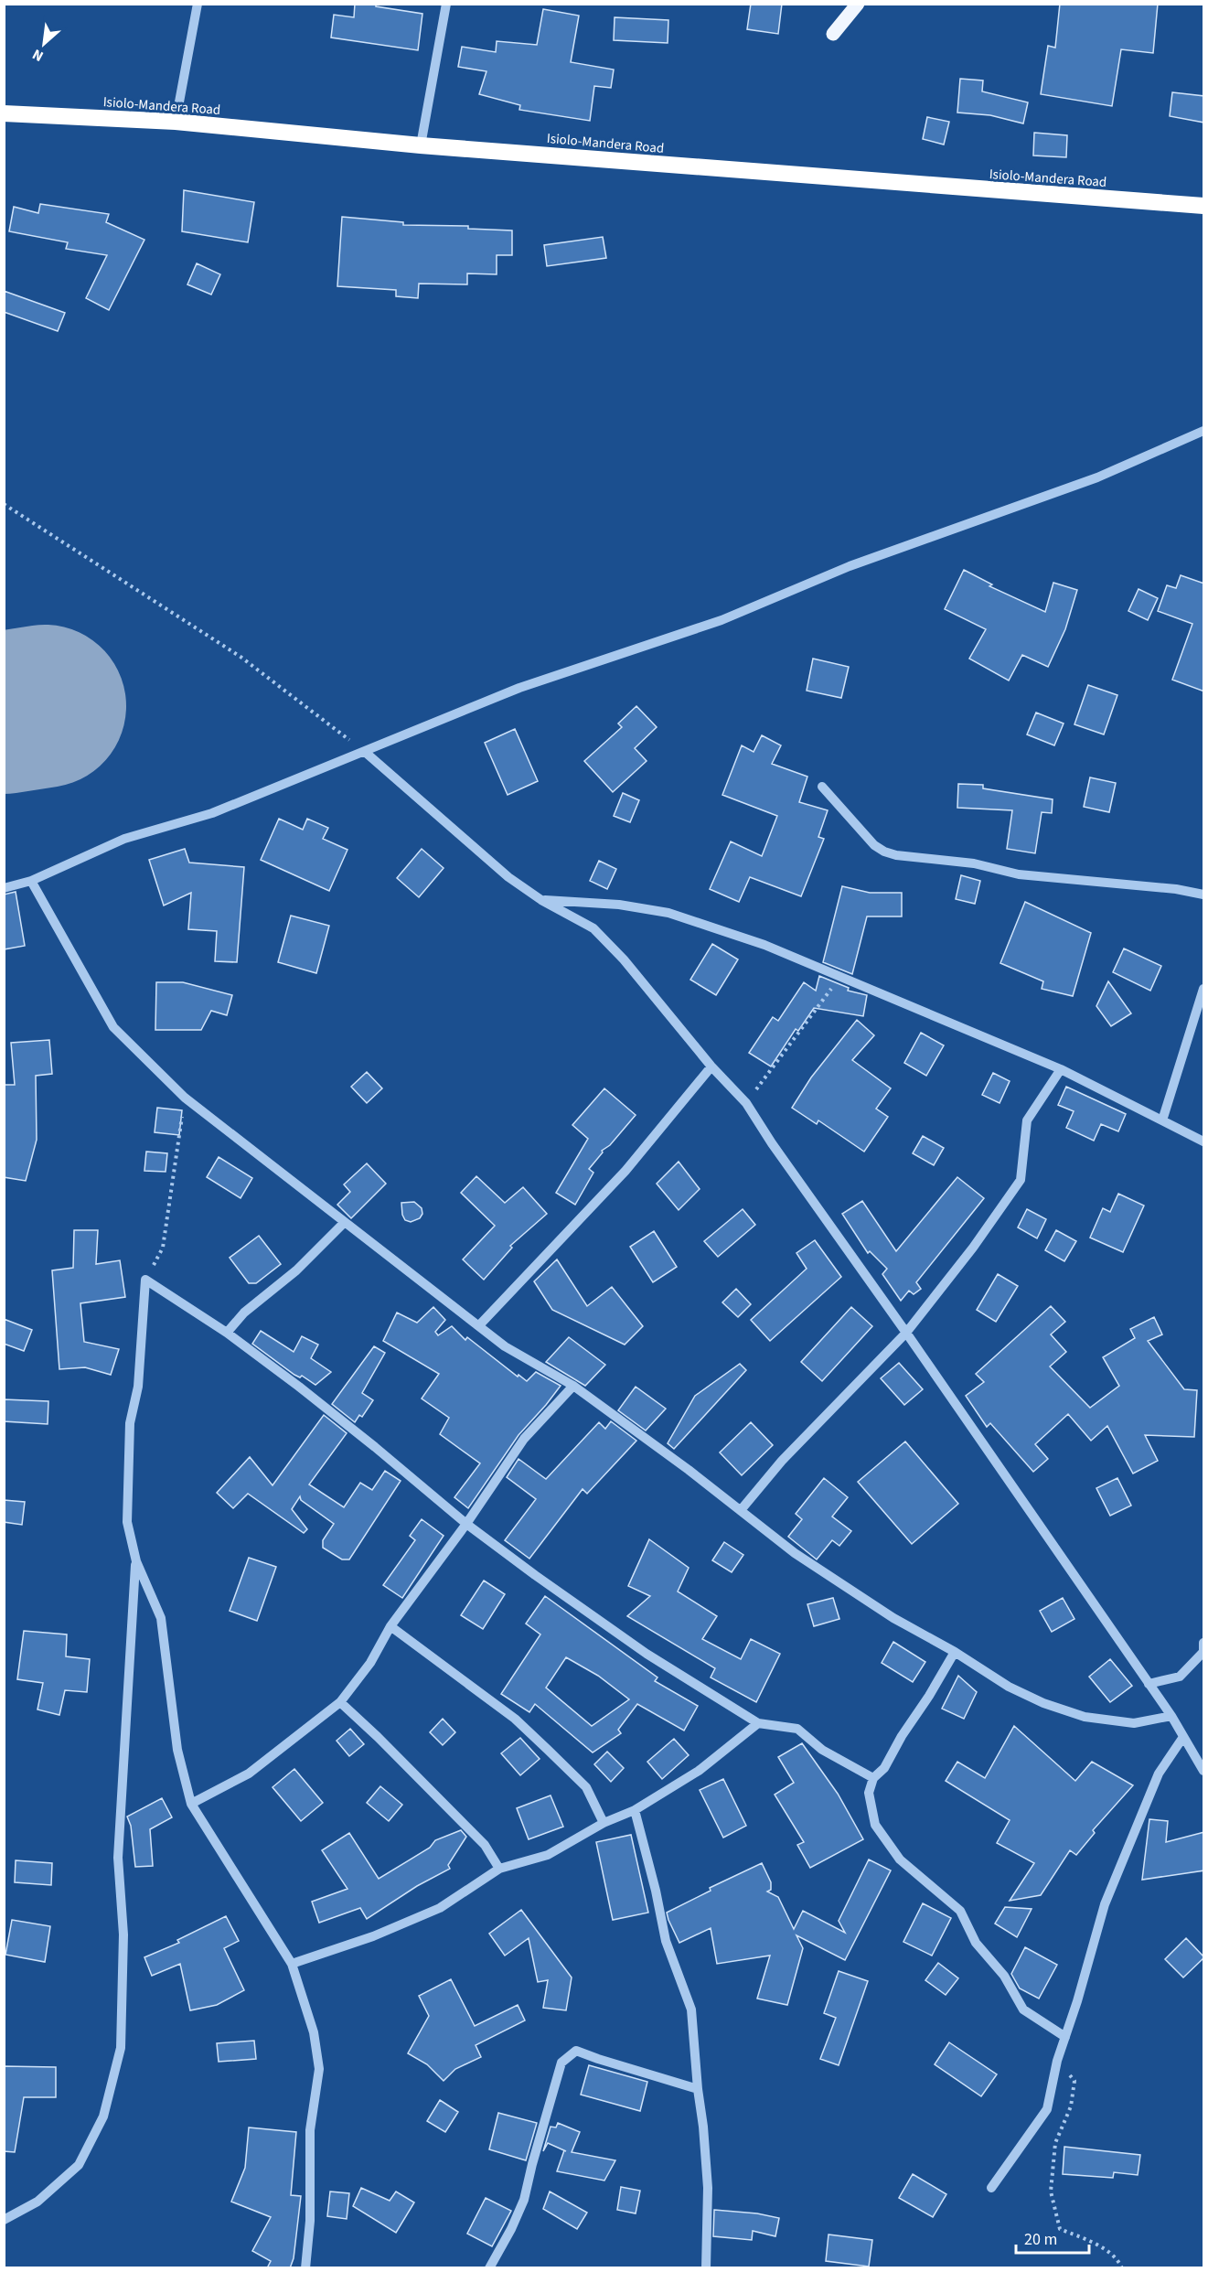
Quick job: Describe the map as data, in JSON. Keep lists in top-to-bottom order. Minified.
{"streets":{"highway":["Isiolo-Mandera Road"]},"scale_bar":"20 m","north":"bottom left"}
